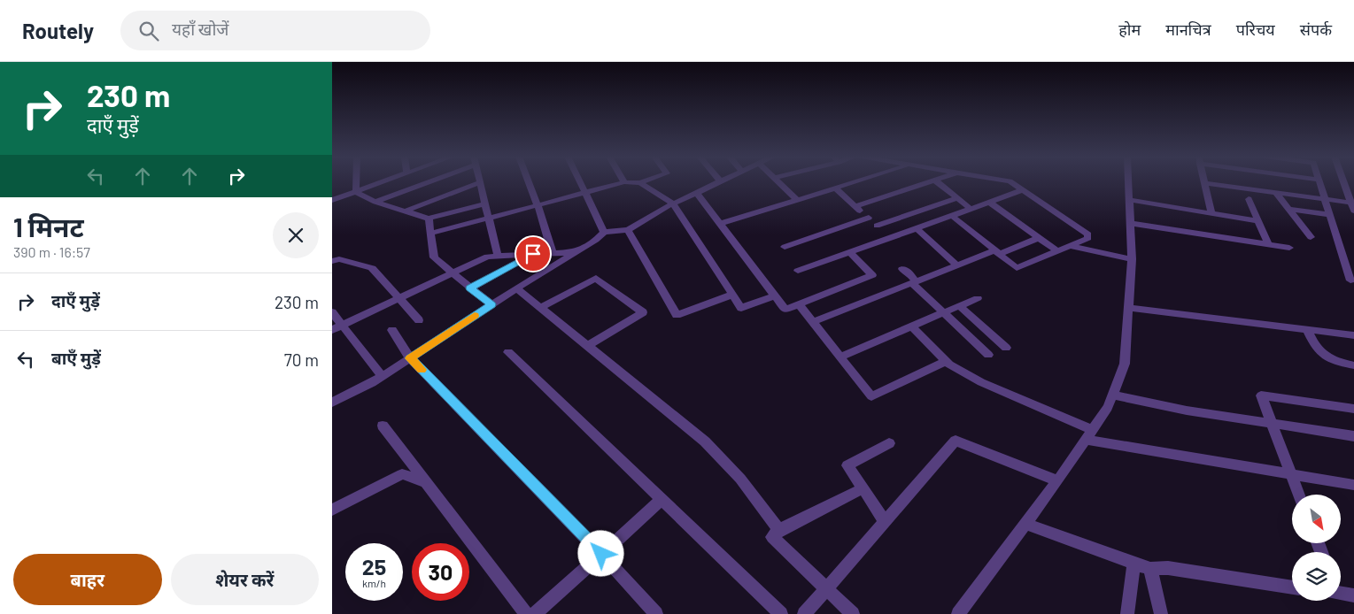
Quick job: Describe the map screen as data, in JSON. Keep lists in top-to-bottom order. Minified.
{"north":"bottom right","page":{"header":"Routely","search":"यहाँ खोजें","nav":["होम","मानचित्र","परिचय","संपर्क"],"turn":["230 m","दाएँ मुड़ें"],"heading":["1 मिनट","390 m · 16:57"],"list":[{"name":"दाएँ मुड़ें","value":"230 m"},{"name":"बाएँ मुड़ें","value":"70 m"}],"speed":"25 km/h","limit":"30","buttons":["बाहर","शेयर करें"]}}
